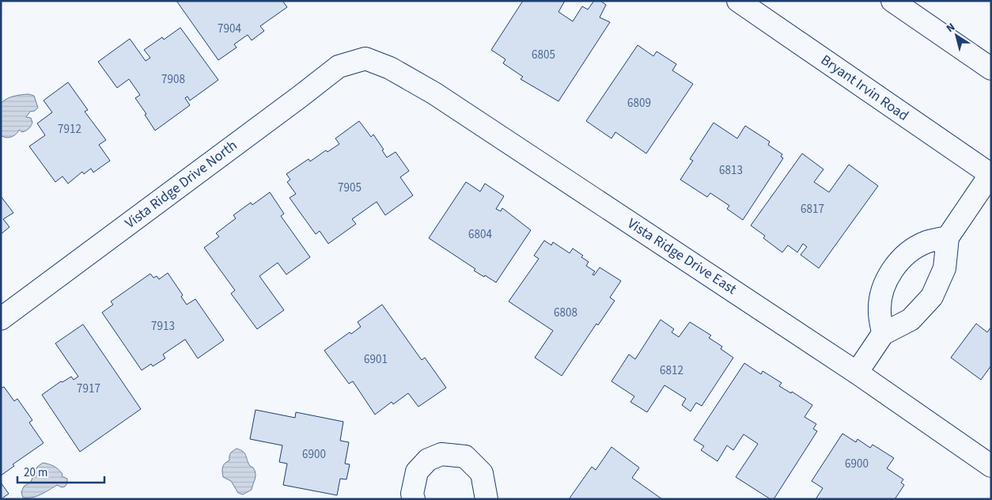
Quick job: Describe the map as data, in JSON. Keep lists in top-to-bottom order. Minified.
{"streets":{"street":["Bryant Irvin Road","Vista Ridge Drive North","Vista Ridge Drive East"]},"crossings":[["Vista Ridge Drive North","Vista Ridge Drive East"]],"house_numbers":["7904","6805","7908","6809","7912","6813","7905","6817","6804","6808","7913","6901","6812","7917","6900","6900"],"scale_bar":"20 m","north":"top left"}
